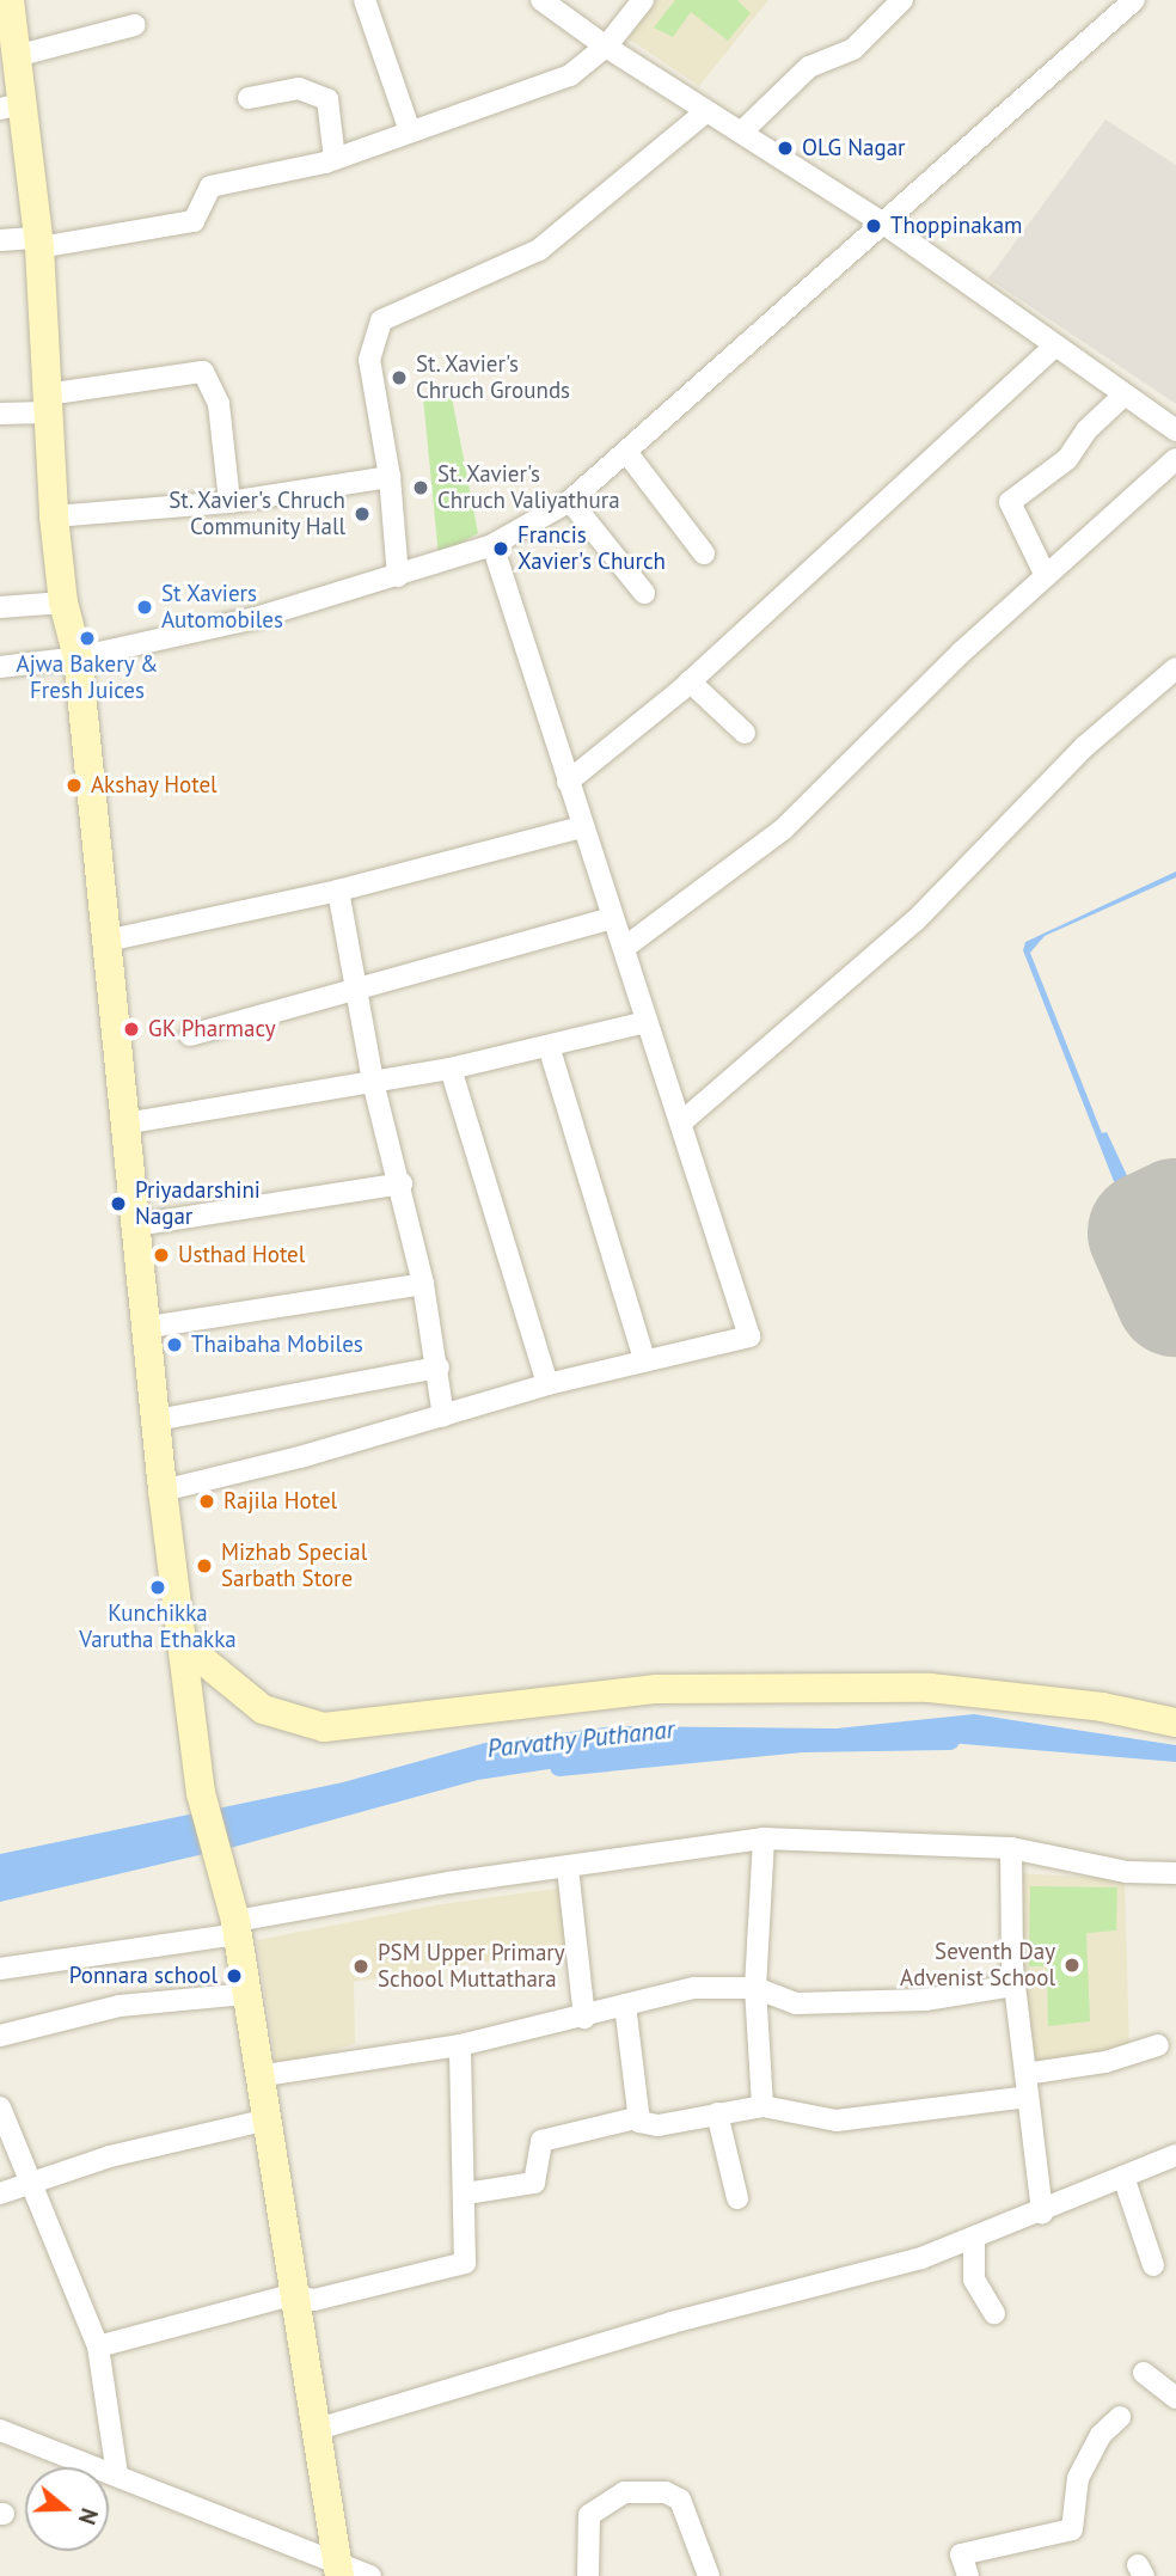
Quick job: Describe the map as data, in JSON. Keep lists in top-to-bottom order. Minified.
{"water":["Parvathy Puthanar"],"places":["OLG Nagar","Thoppinakam","St. Xavier's Chruch Grounds","St. Xavier's Chruch Valiyathura","St. Xavier's Chruch Community Hall","Francis Xavier's Church","St Xaviers Automobiles","Ajwa Bakery & Fresh Juices","Akshay Hotel","GK Pharmacy","Priyadarshini Nagar","Usthad Hotel","Thaibaha Mobiles","Rajila Hotel","Mizhab Special Sarbath Store","Kunchikka Varutha Ethakka","Seventh Day Advenist School","PSM Upper Primary School Muttathara","Ponnara school"],"north":"right"}
